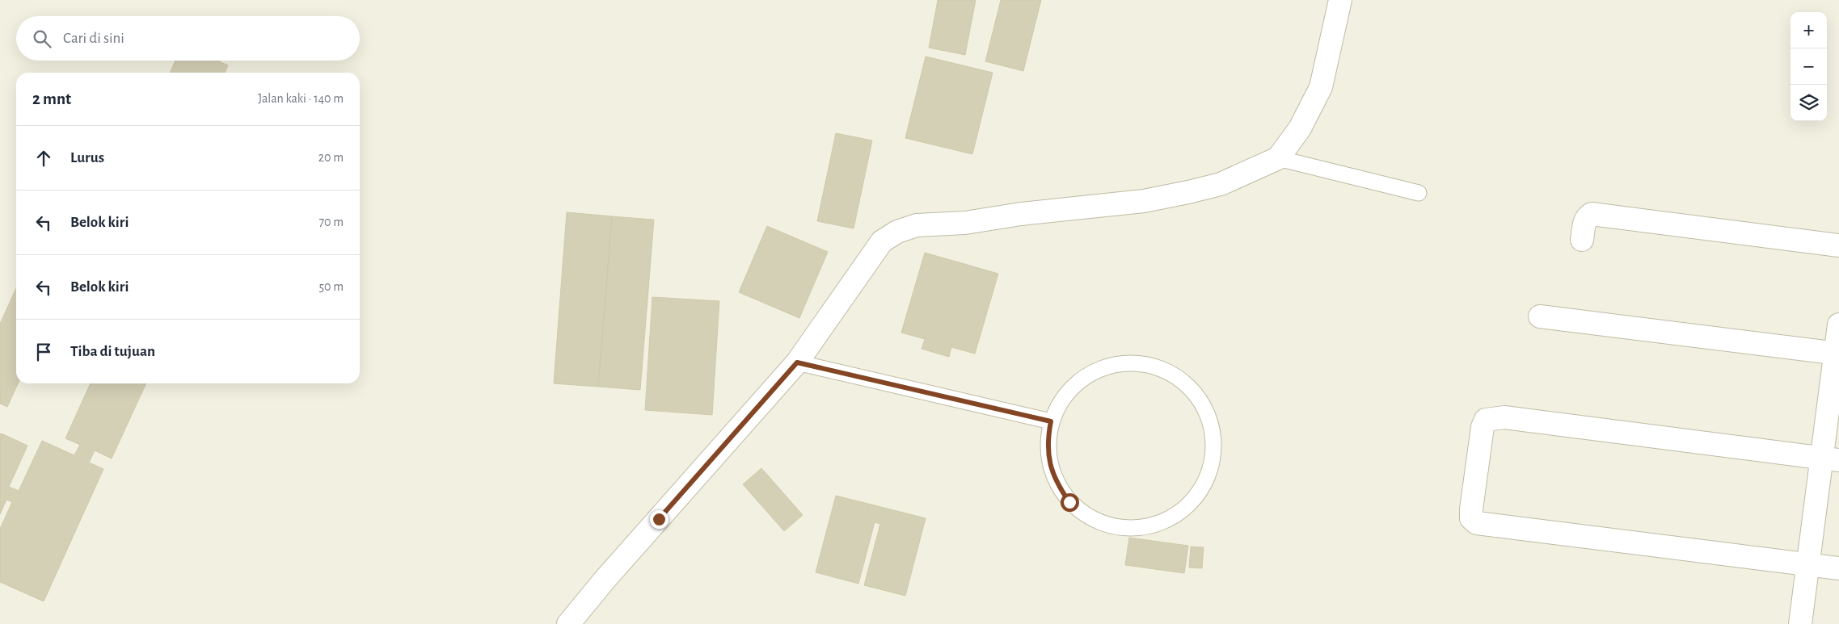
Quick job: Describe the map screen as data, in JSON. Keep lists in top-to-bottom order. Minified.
{"page":{"map_buttons":["+","−"],"search":"Cari di sini","heading":["2 mnt","Jalan kaki · 140 m"],"list":[["Lurus","20 m"],["Belok kiri","70 m"],["Belok kiri","50 m"],"Tiba di tujuan"]}}
